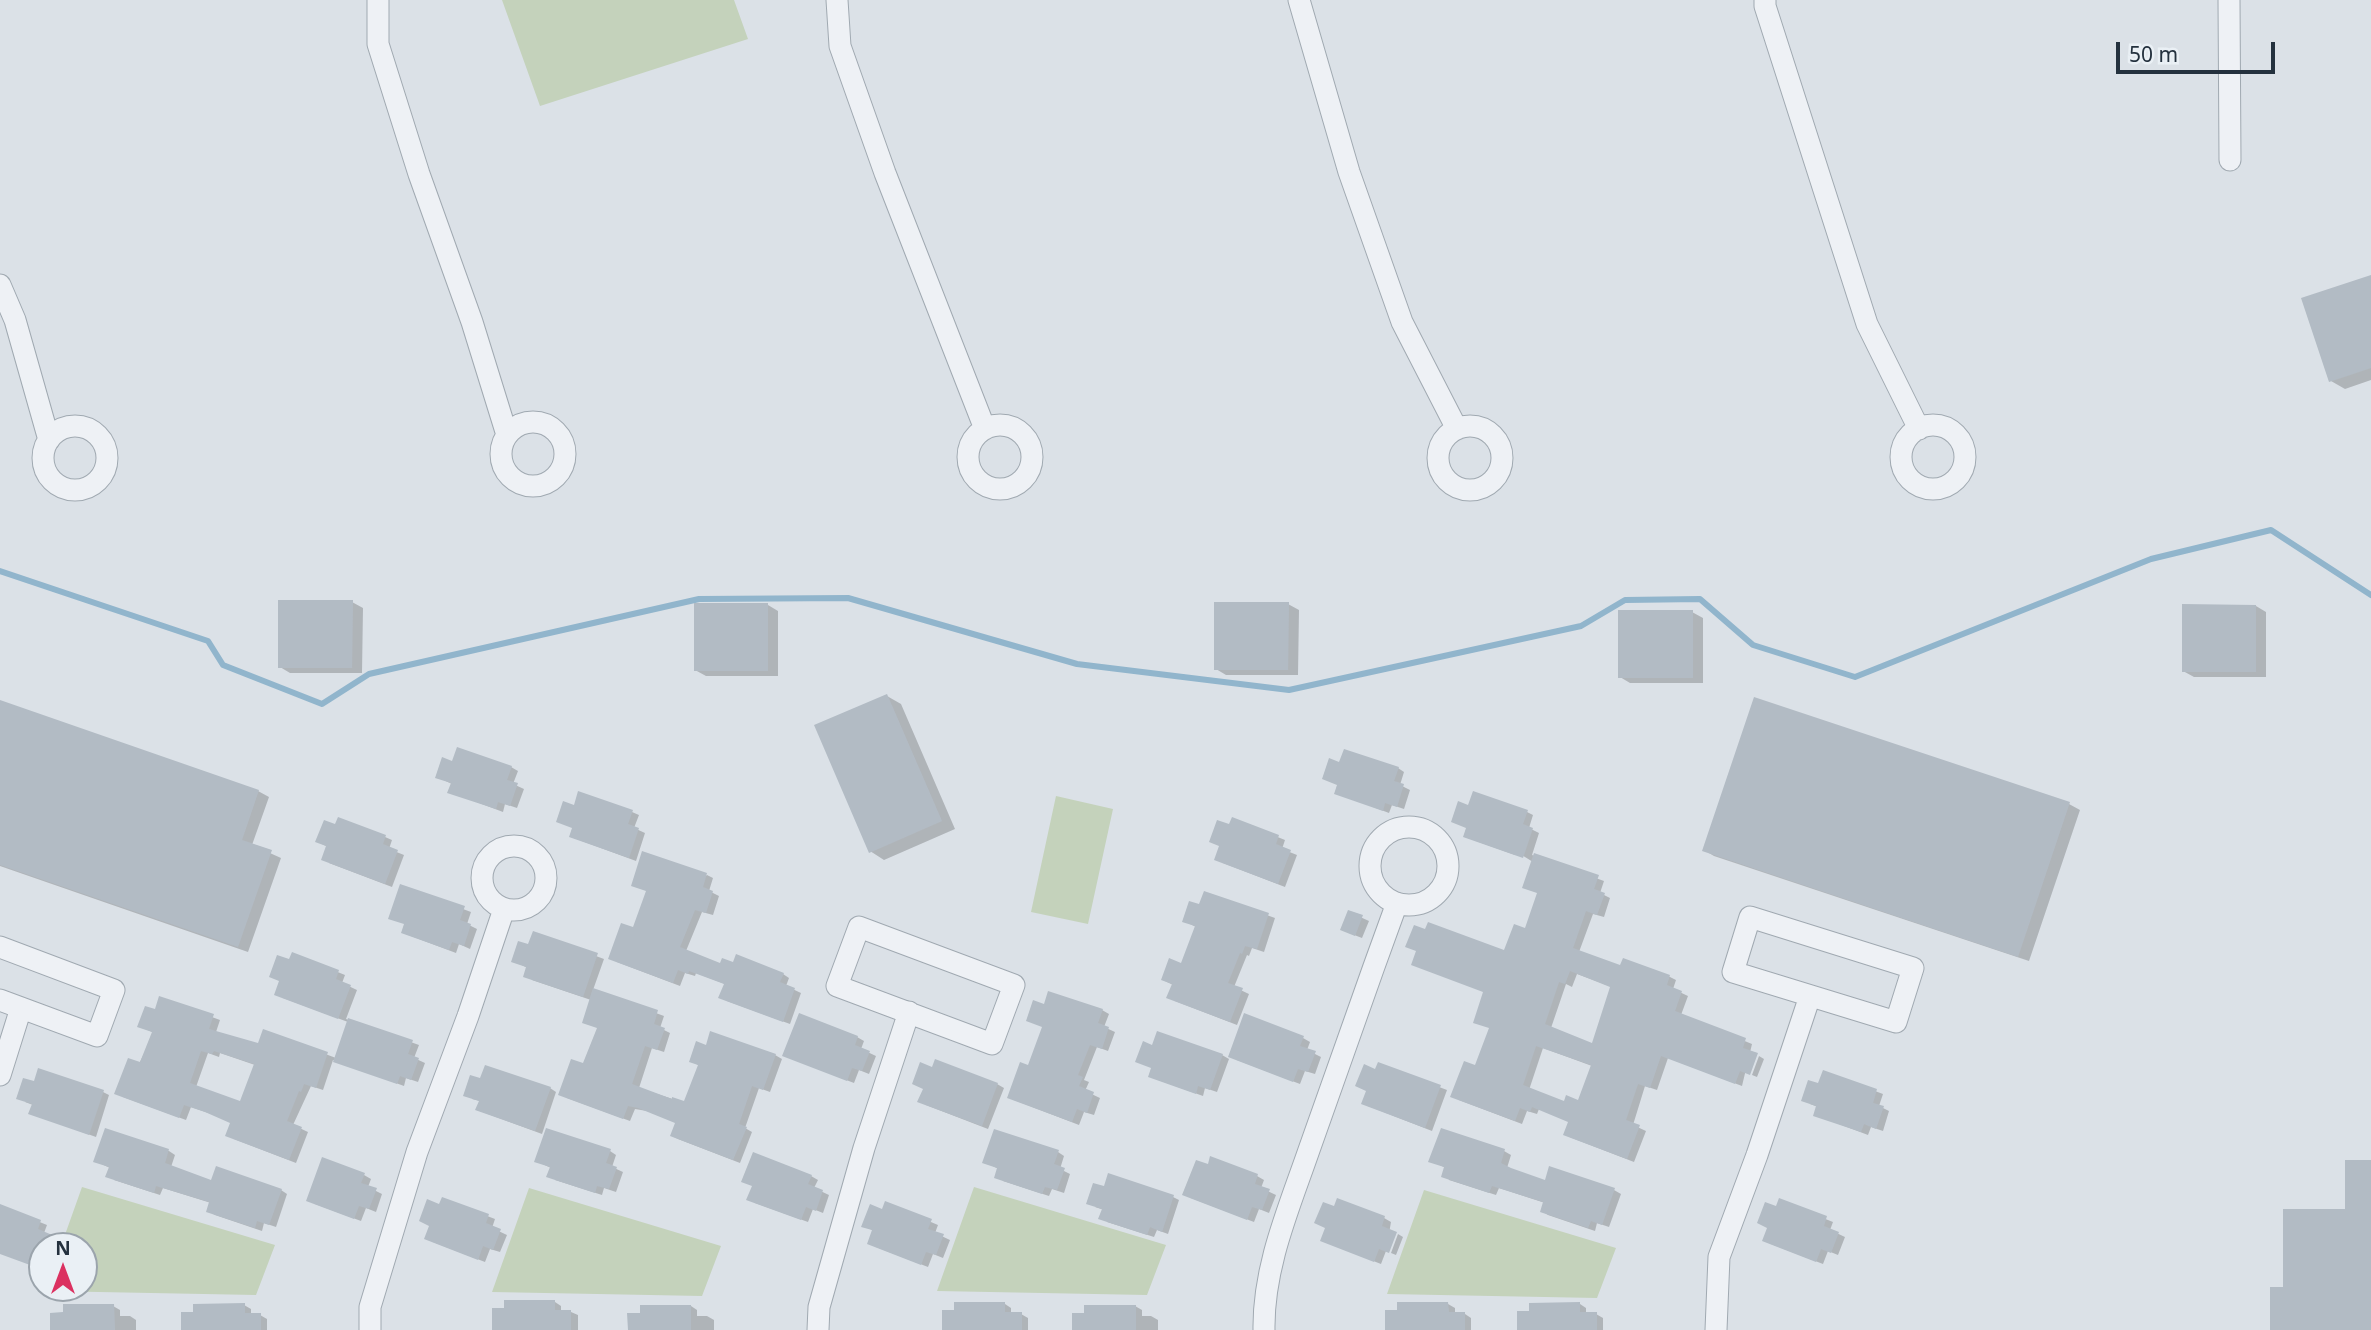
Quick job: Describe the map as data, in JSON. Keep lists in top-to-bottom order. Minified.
{"scale_bar":"50 m","north":"top"}
